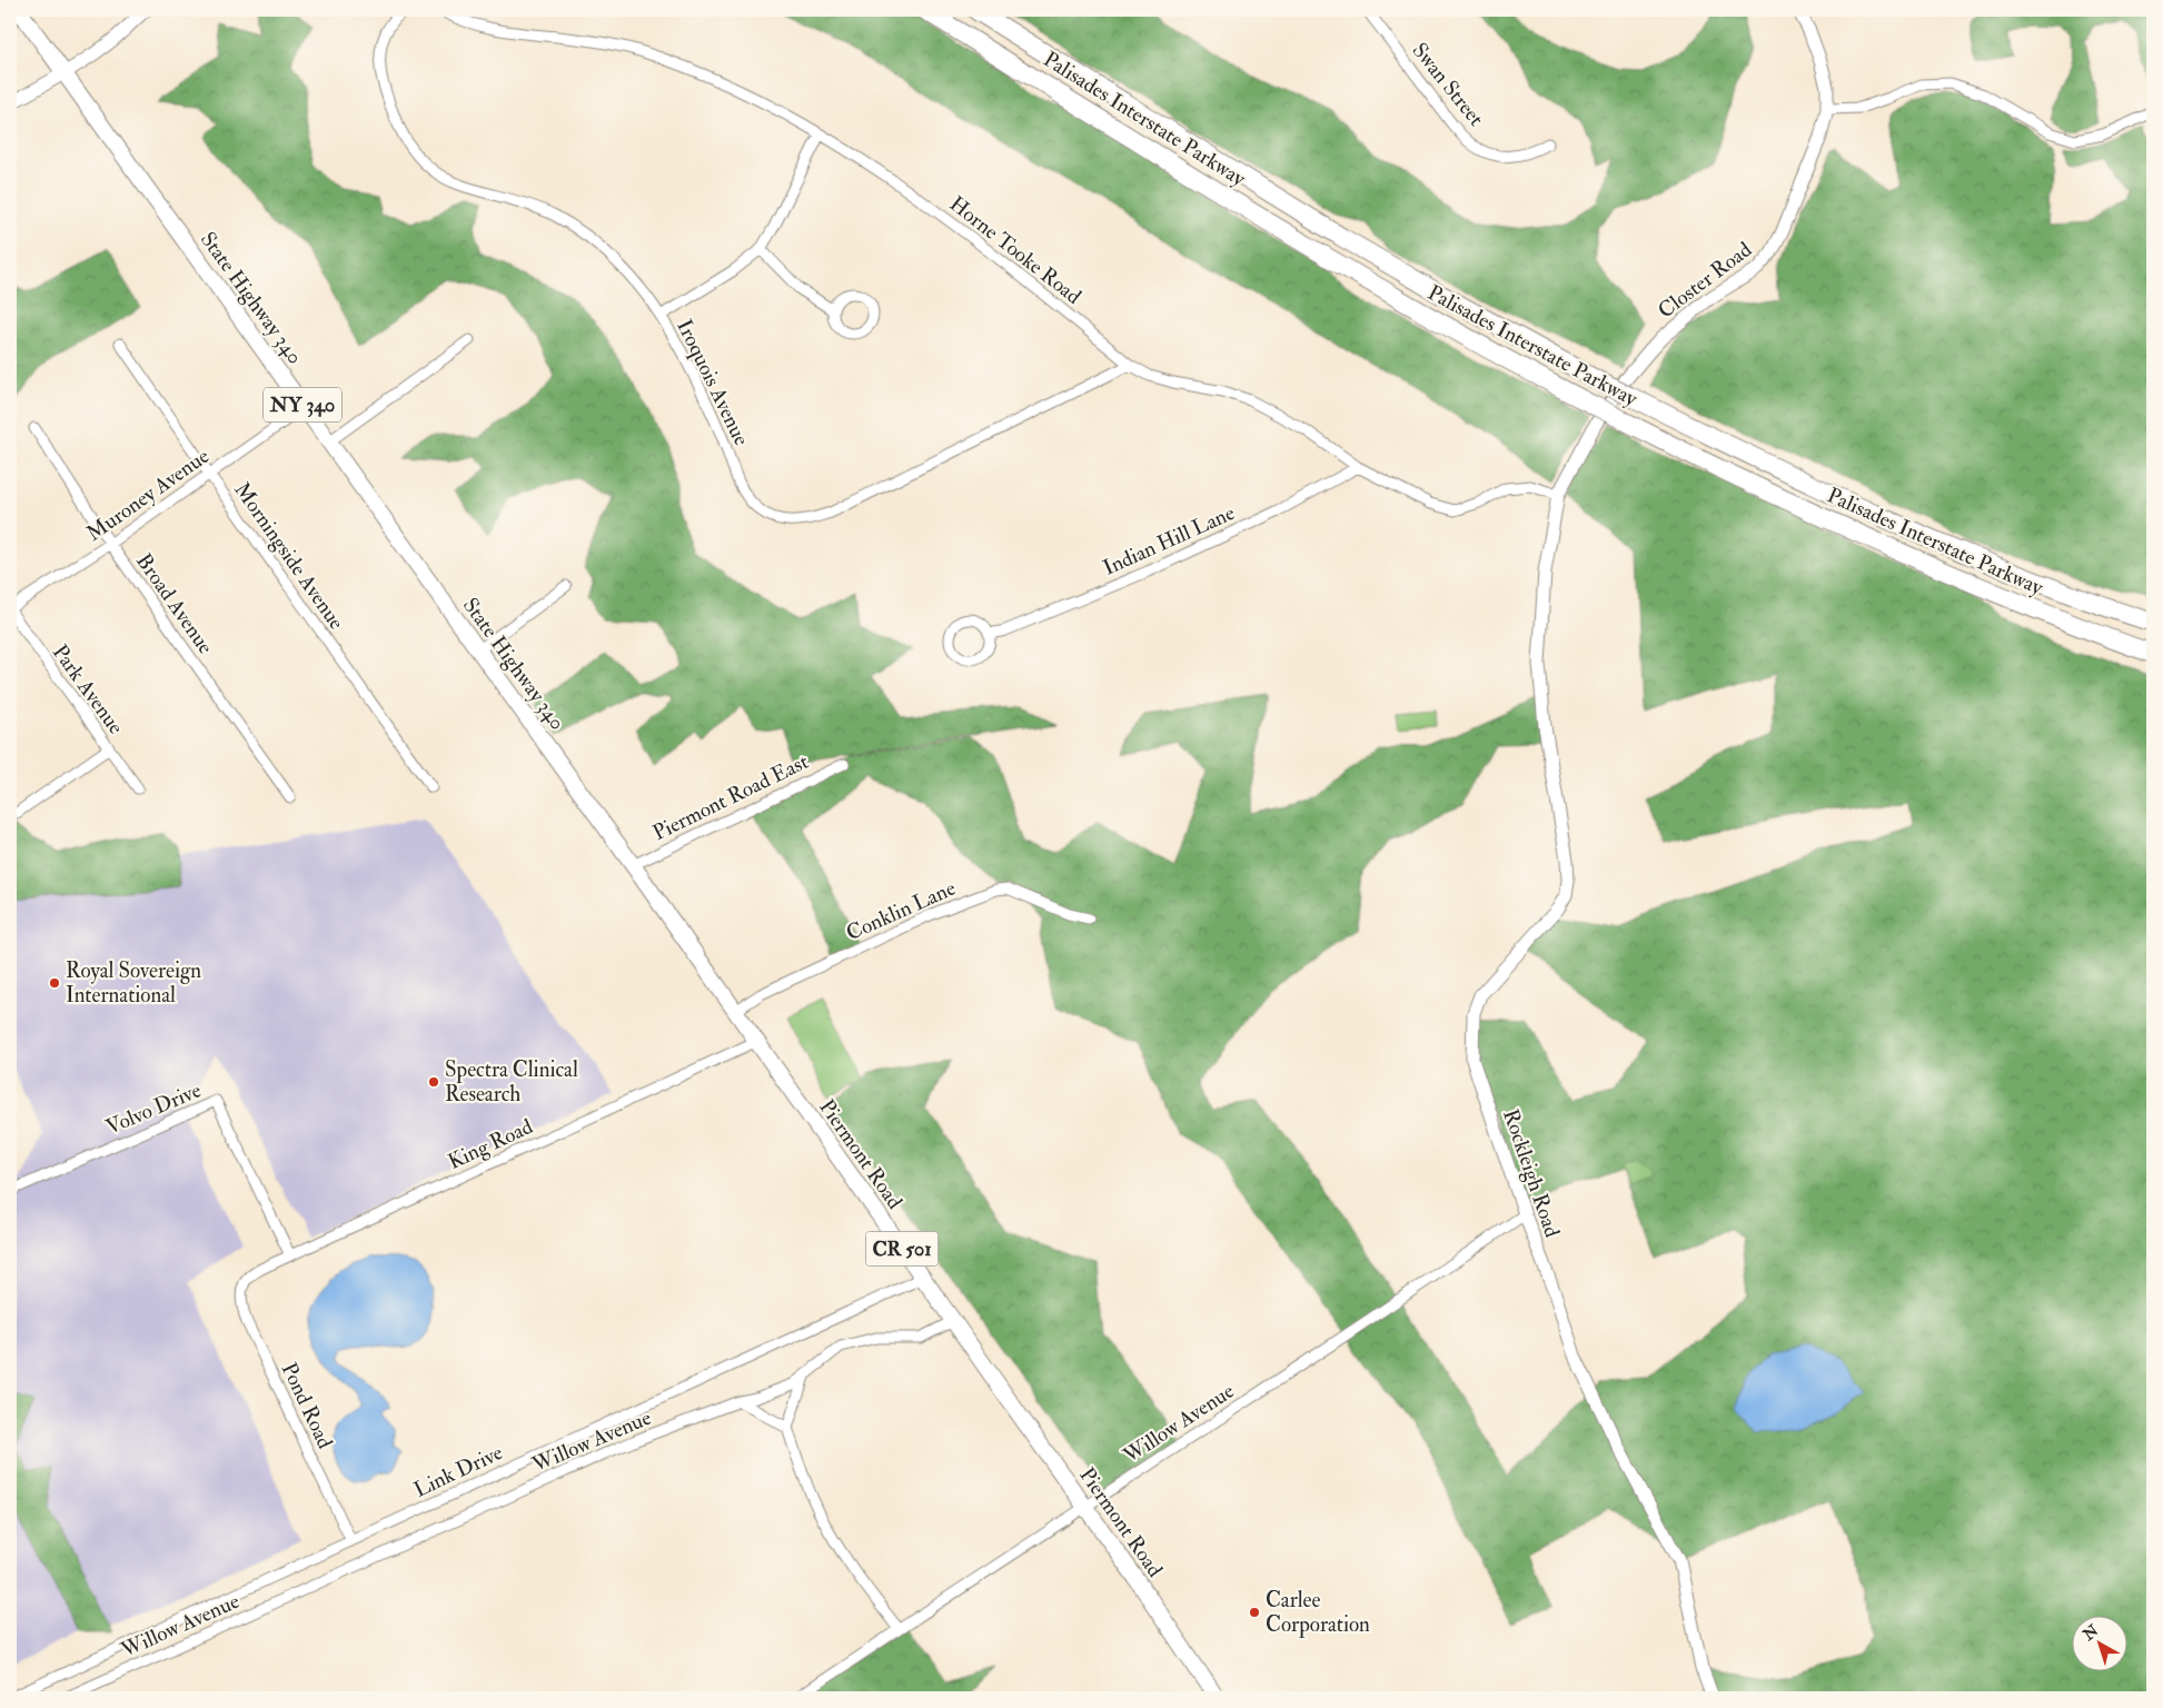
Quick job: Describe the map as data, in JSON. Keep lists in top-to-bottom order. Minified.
{"streets":{"highway":["Palisades Interstate Parkway"],"main road":["State Highway 340","NY 340","Piermont Road","CR 501"],"street":["Swan Street","Horne Tooke Road","Closter Road","Iroquois Avenue","Muroney Avenue","Indian Hill Lane","Morningside Avenue","Broad Avenue","Park Avenue","Piermont Road East","Conklin Lane","Volvo Drive","King Road","Rockleigh Road","Pond Road","Willow Avenue","Link Drive"]},"crossings":[["Horne Tooke Road","Closter Road"],["Horne Tooke Road","Iroquois Avenue"],["Horne Tooke Road","Indian Hill Lane"],["Closter Road","Rockleigh Road"],["State Highway 340","Muroney Avenue"],["State Highway 340","Piermont Road"],["Muroney Avenue","Morningside Avenue"],["Muroney Avenue","Broad Avenue"],["Muroney Avenue","Park Avenue"],["Piermont Road East","Piermont Road"],["Conklin Lane","Piermont Road"],["Volvo Drive","King Road"],["King Road","Piermont Road"],["King Road","Pond Road"],["Piermont Road","Willow Avenue"],["Piermont Road","Link Drive"],["Rockleigh Road","Willow Avenue"],["Pond Road","Link Drive"]],"places":["Royal Sovereign International","Spectra Clinical Research","Carlee Corporation"],"north":"top left"}
